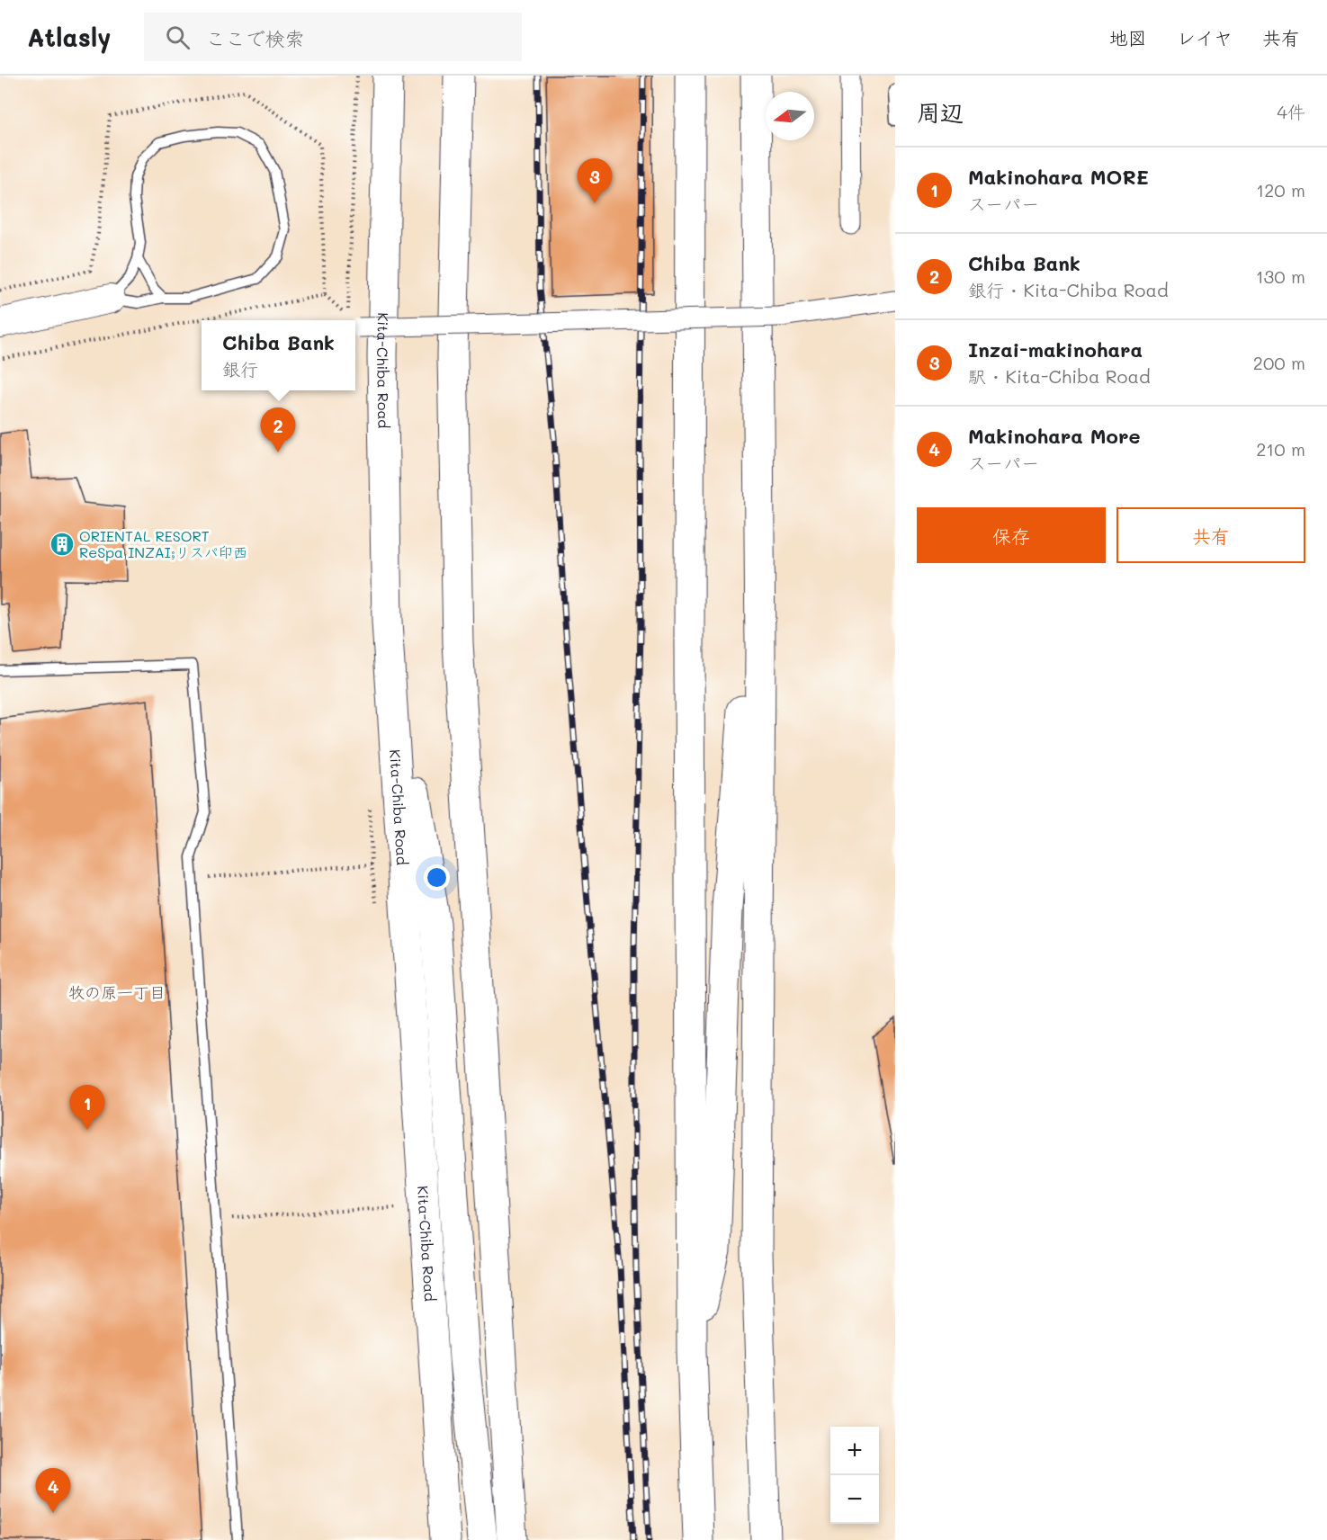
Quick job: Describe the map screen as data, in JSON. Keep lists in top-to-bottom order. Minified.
{"streets":{"highway":["Kita-Chiba Road"]},"districts":["牧の原一丁目"],"places":{"building":["ORIENTAL RESORT ReSpa INZAI;リスパ印西"]},"north":"left","page":{"header":"Atlasly","search":"ここで検索","nav":["地図","レイヤ","共有"],"heading":["周辺","4件"],"list":[{"mark":"1","name":"Makinohara MORE","note":"スーパー","value":"120 m"},{"mark":"2","name":"Chiba Bank","note":"銀行 · Kita-Chiba Road","value":"130 m"},{"mark":"3","name":"Inzai-makinohara","note":"駅 · Kita-Chiba Road","value":"200 m"},{"mark":"4","name":"Makinohara More","note":"スーパー","value":"210 m"}],"pins":["3","2","1","4"],"popup":["Chiba Bank","銀行"],"buttons":["保存","共有"],"map_buttons":["+","−"]}}
